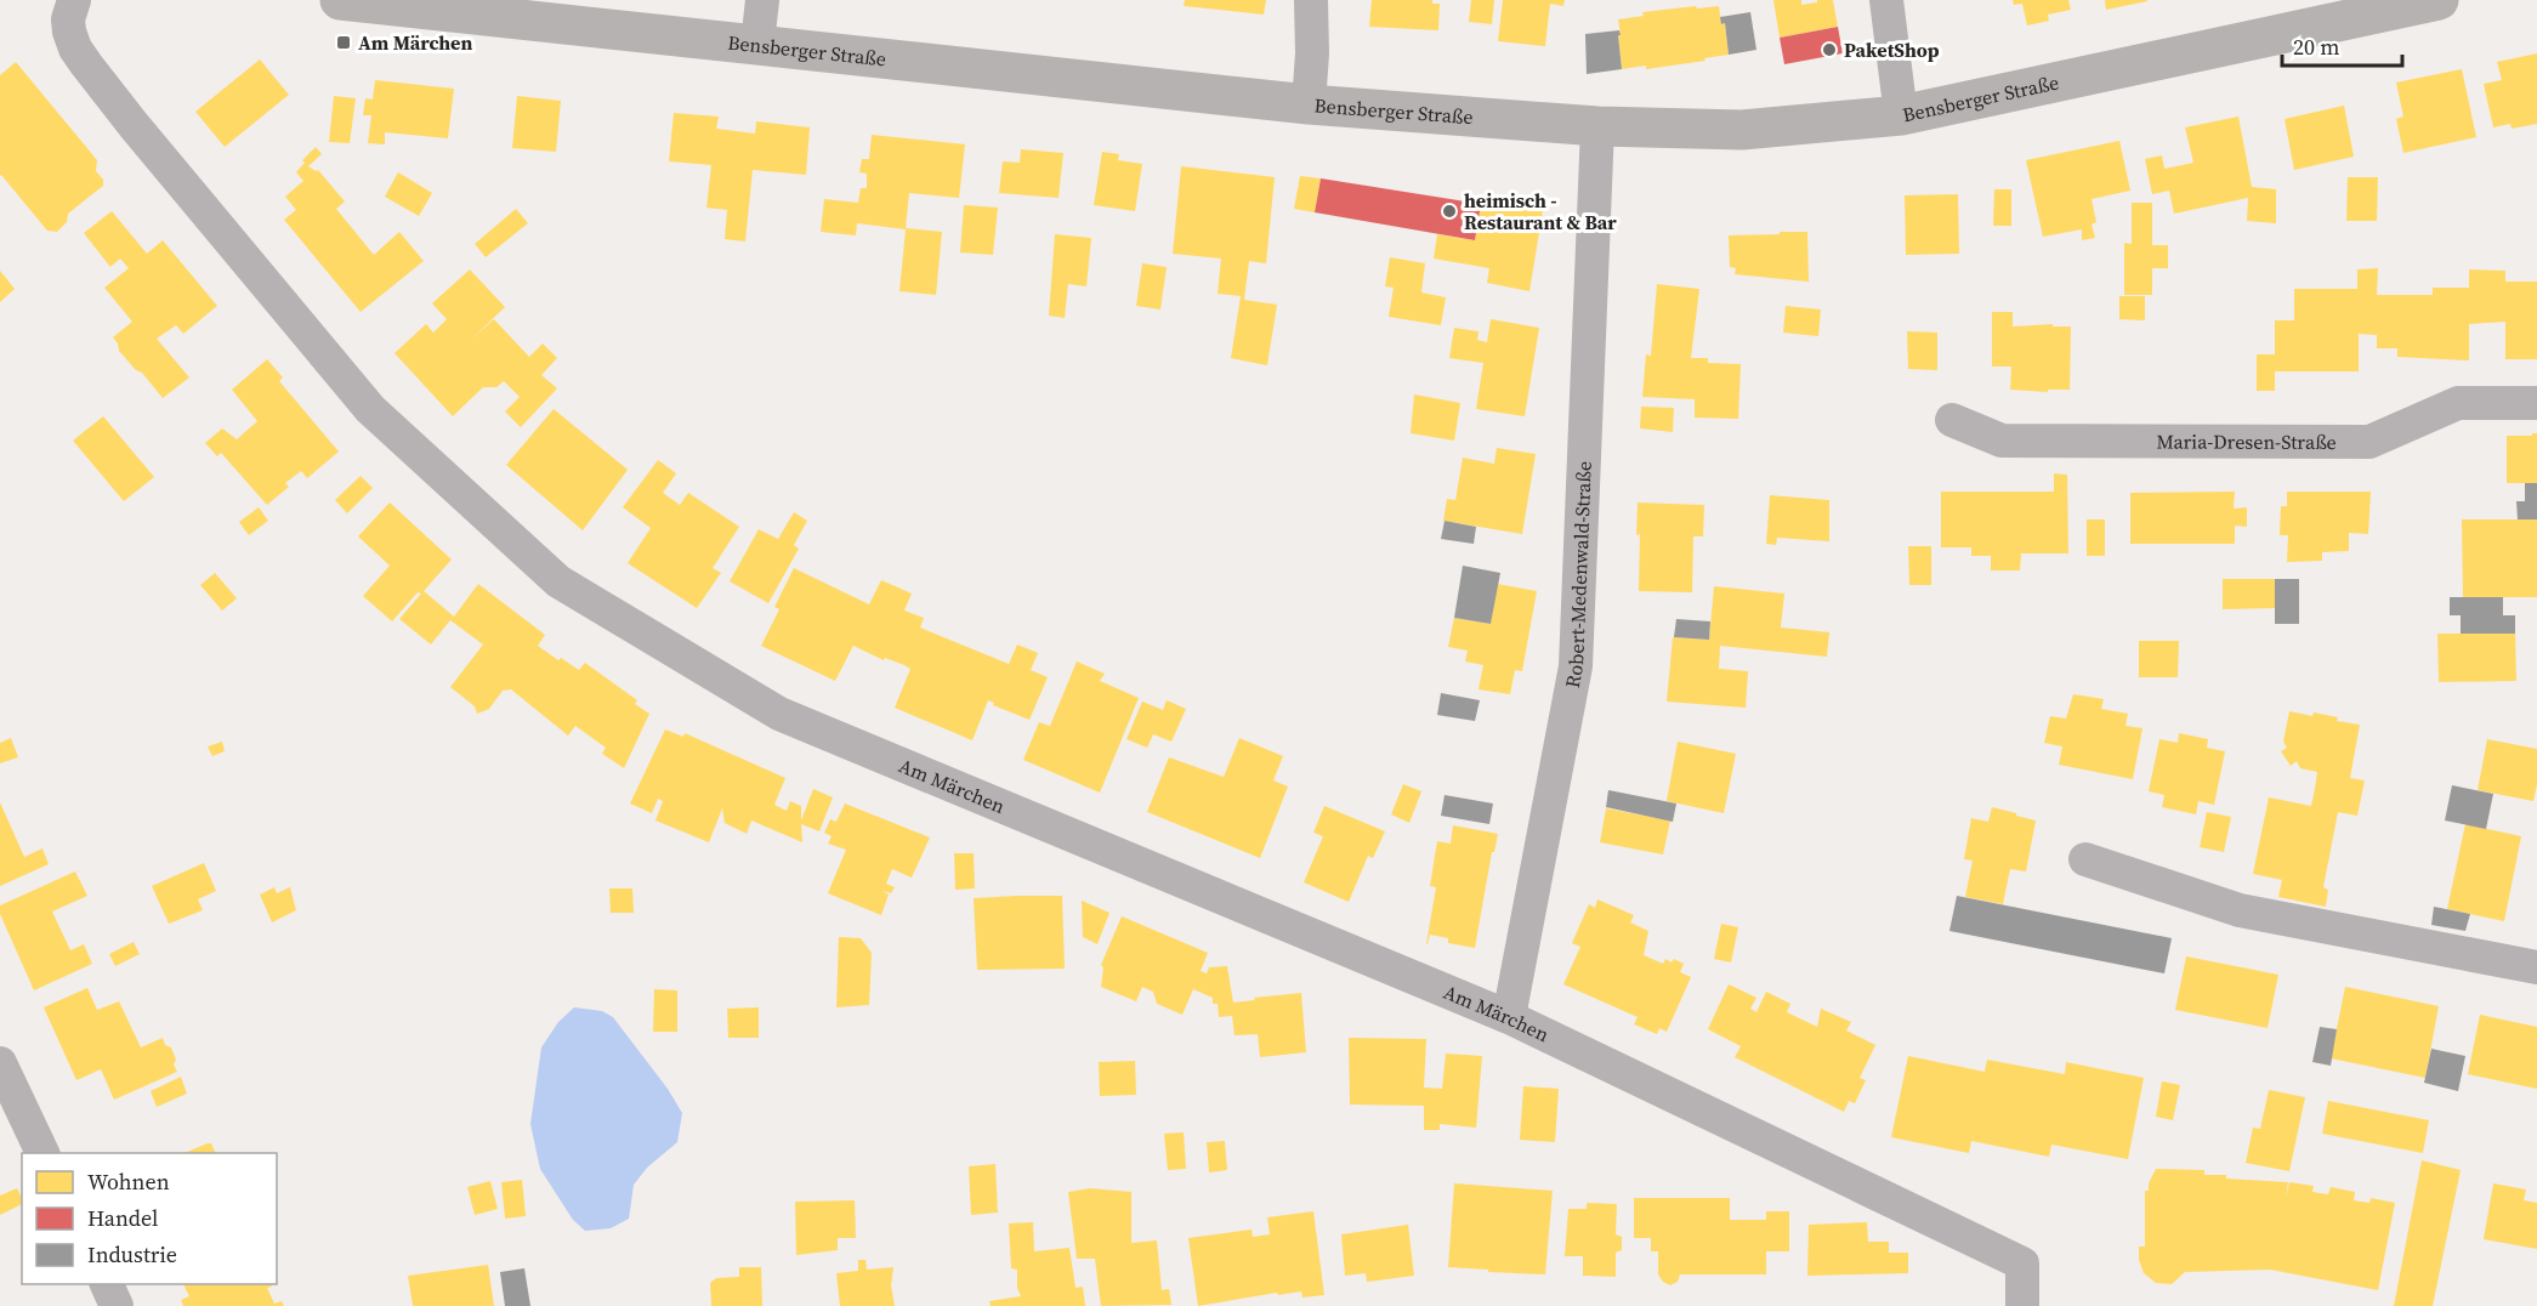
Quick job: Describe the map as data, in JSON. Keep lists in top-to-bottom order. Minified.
{"streets":{"main road":["Bensberger Straße"],"street":["Maria-Dresen-Straße","Robert-Medenwald-Straße","Am Märchen"]},"crossings":[["Bensberger Straße","Robert-Medenwald-Straße"],["Robert-Medenwald-Straße","Am Märchen"]],"places":{"transit":["Am Märchen"],"other":["PaketShop","heimisch - Restaurant & Bar"]},"legend":["Wohnen","Handel","Industrie"],"scale_bar":"20 m"}
